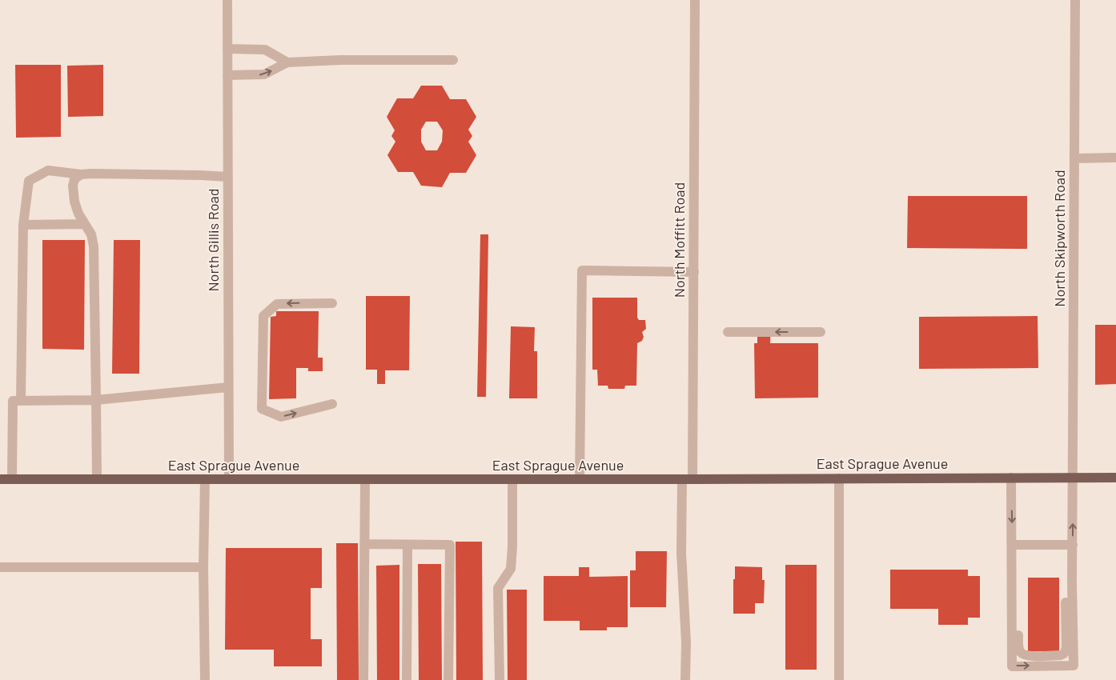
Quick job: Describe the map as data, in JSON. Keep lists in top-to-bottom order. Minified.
{"streets":{"main road":["East Sprague Avenue"],"street":["North Skipworth Road","North Gillis Road","North Moffitt Road"]},"crossings":[["North Skipworth Road","East Sprague Avenue"],["North Gillis Road","East Sprague Avenue"],["North Moffitt Road","East Sprague Avenue"]]}
